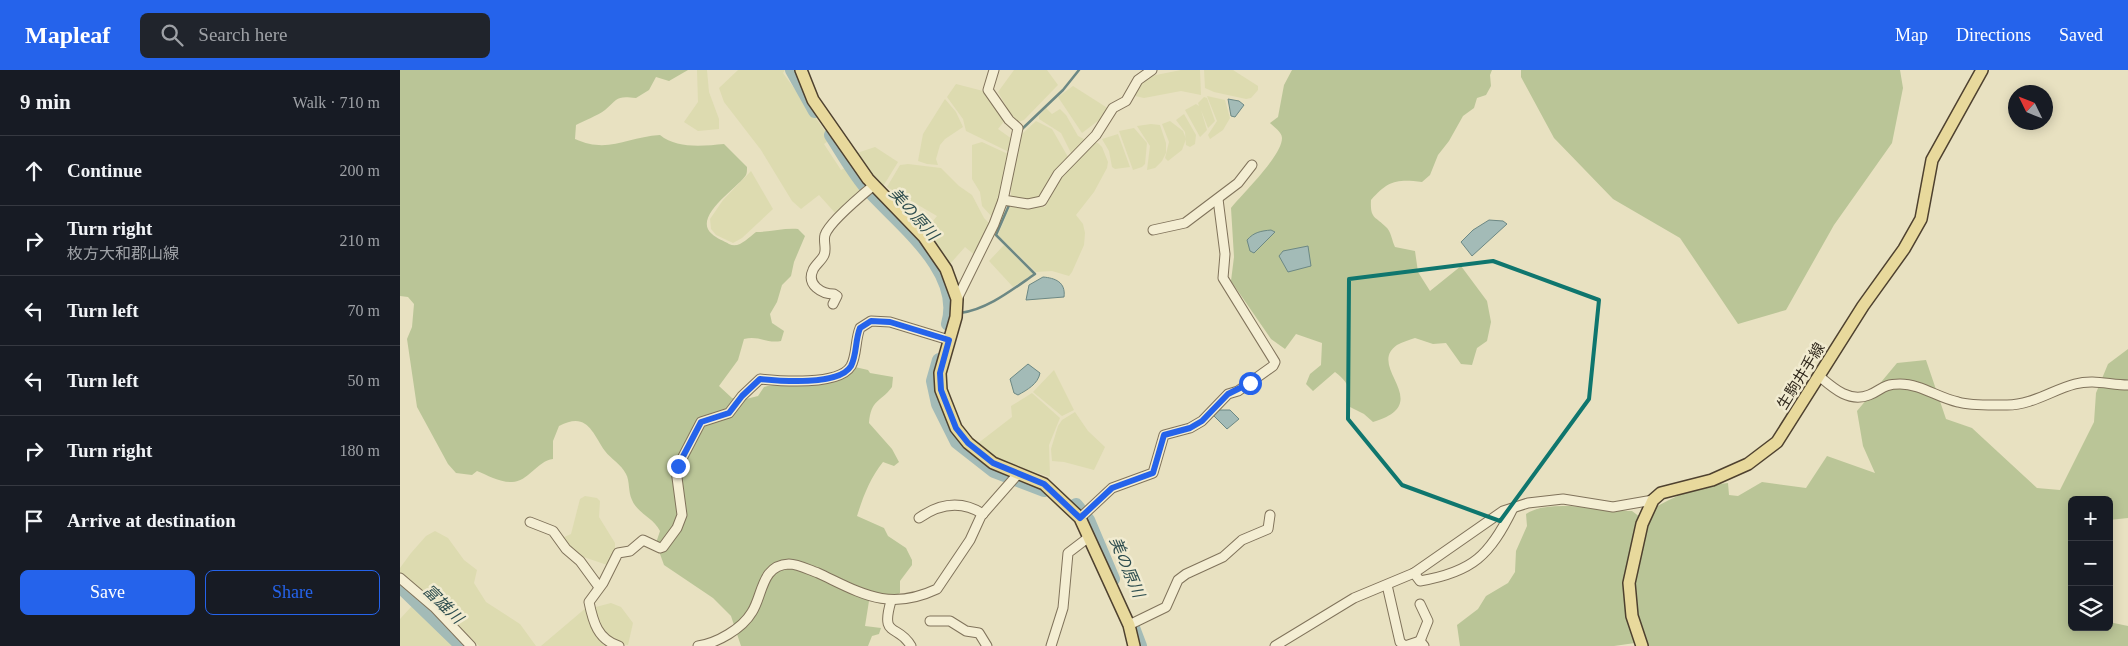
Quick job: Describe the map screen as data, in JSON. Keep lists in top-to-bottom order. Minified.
{"streets":{"main road":["生駒井手線"]},"water":["美の原川","富雄川"],"north":"top left","page":{"header":"Mapleaf","search":"Search here","nav":["Map","Directions","Saved"],"heading":["9 min","Walk · 710 m"],"list":[["Continue","200 m"],["Turn right","枚方大和郡山線","210 m"],["Turn left","70 m"],["Turn left","50 m"],["Turn right","180 m"],"Arrive at destination"],"map_buttons":["+","−"],"buttons":["Save","Share"]}}
